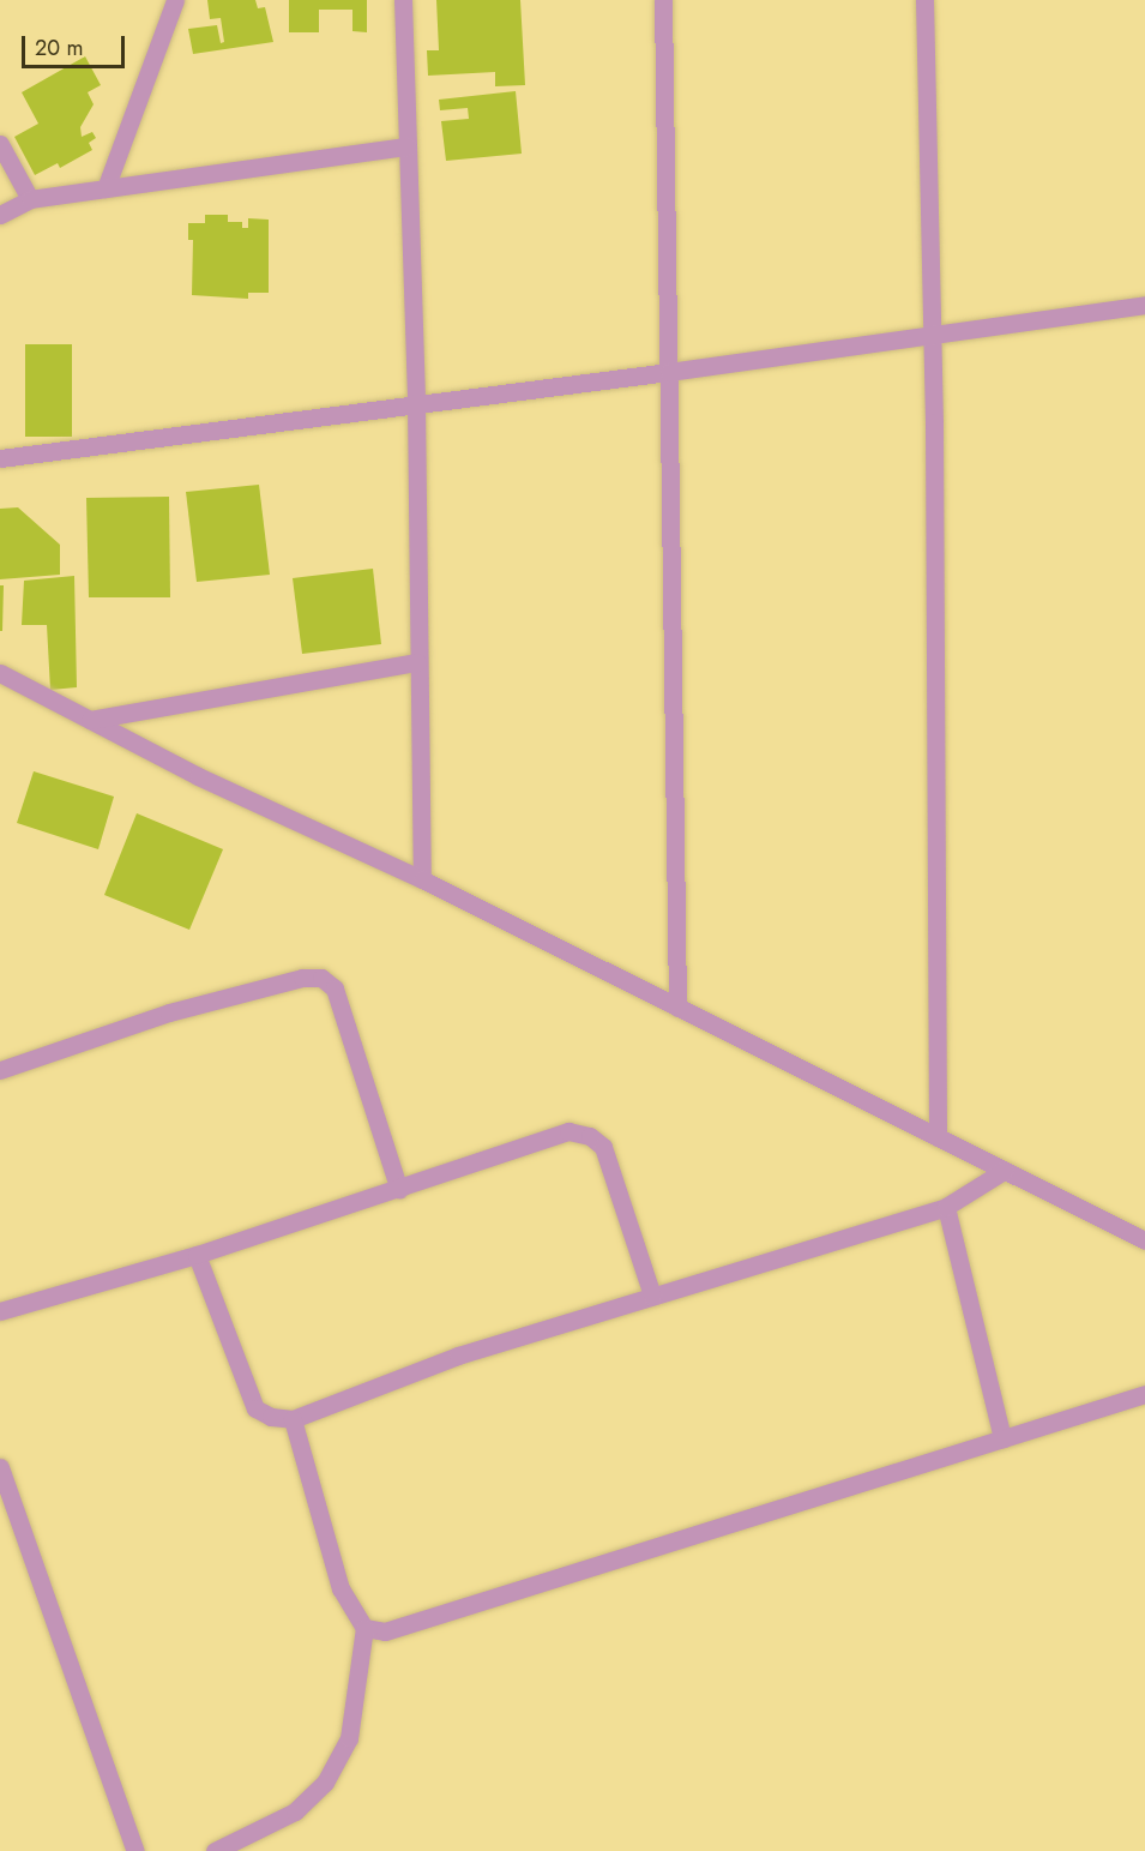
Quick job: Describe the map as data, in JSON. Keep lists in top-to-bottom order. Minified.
{"scale_bar":"20 m"}
